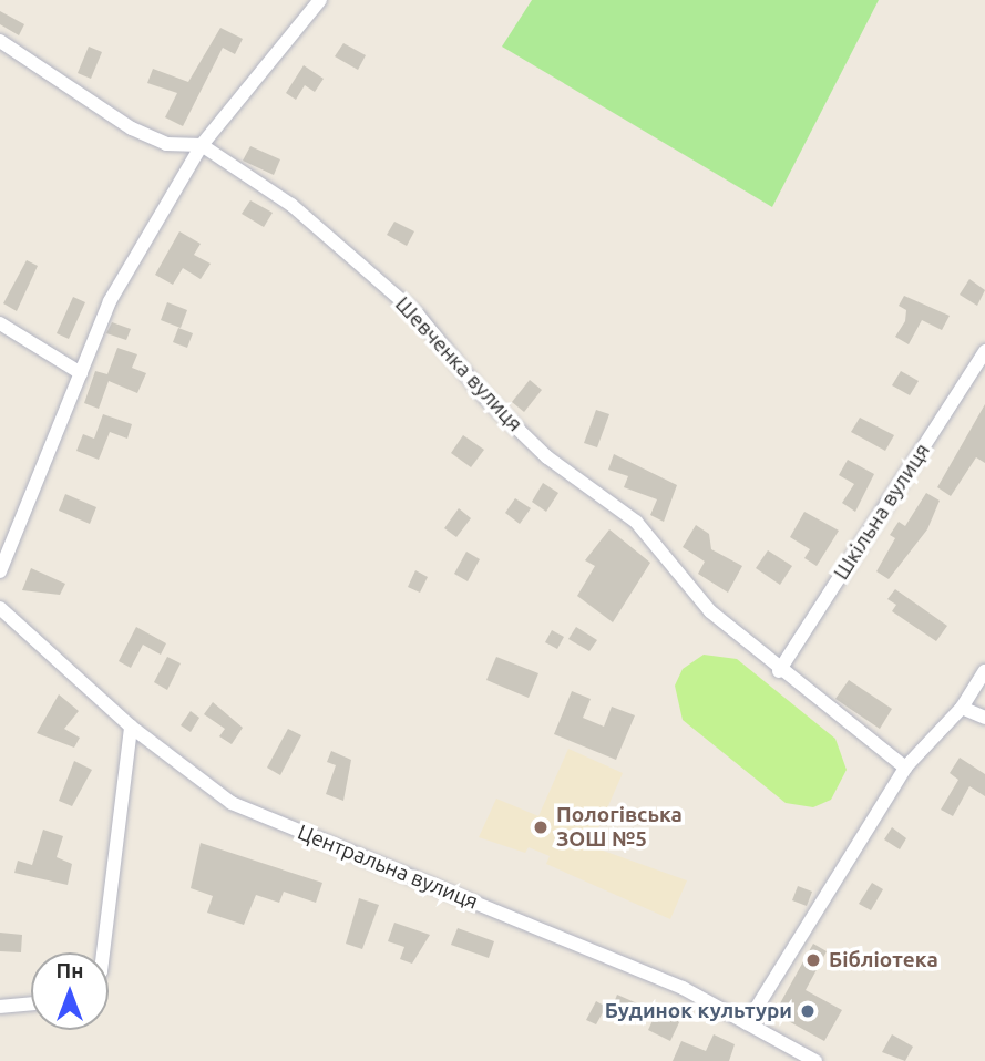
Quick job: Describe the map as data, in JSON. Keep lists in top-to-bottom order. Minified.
{"streets":{"street":["Шевченка вулиця","Шкільна вулиця","Центральна вулиця"]},"crossings":[["Шевченка вулиця","Шкільна вулиця"]],"places":["Пологівська ЗОШ №5","Бібліотека","Будинок культури"],"north":"top"}
